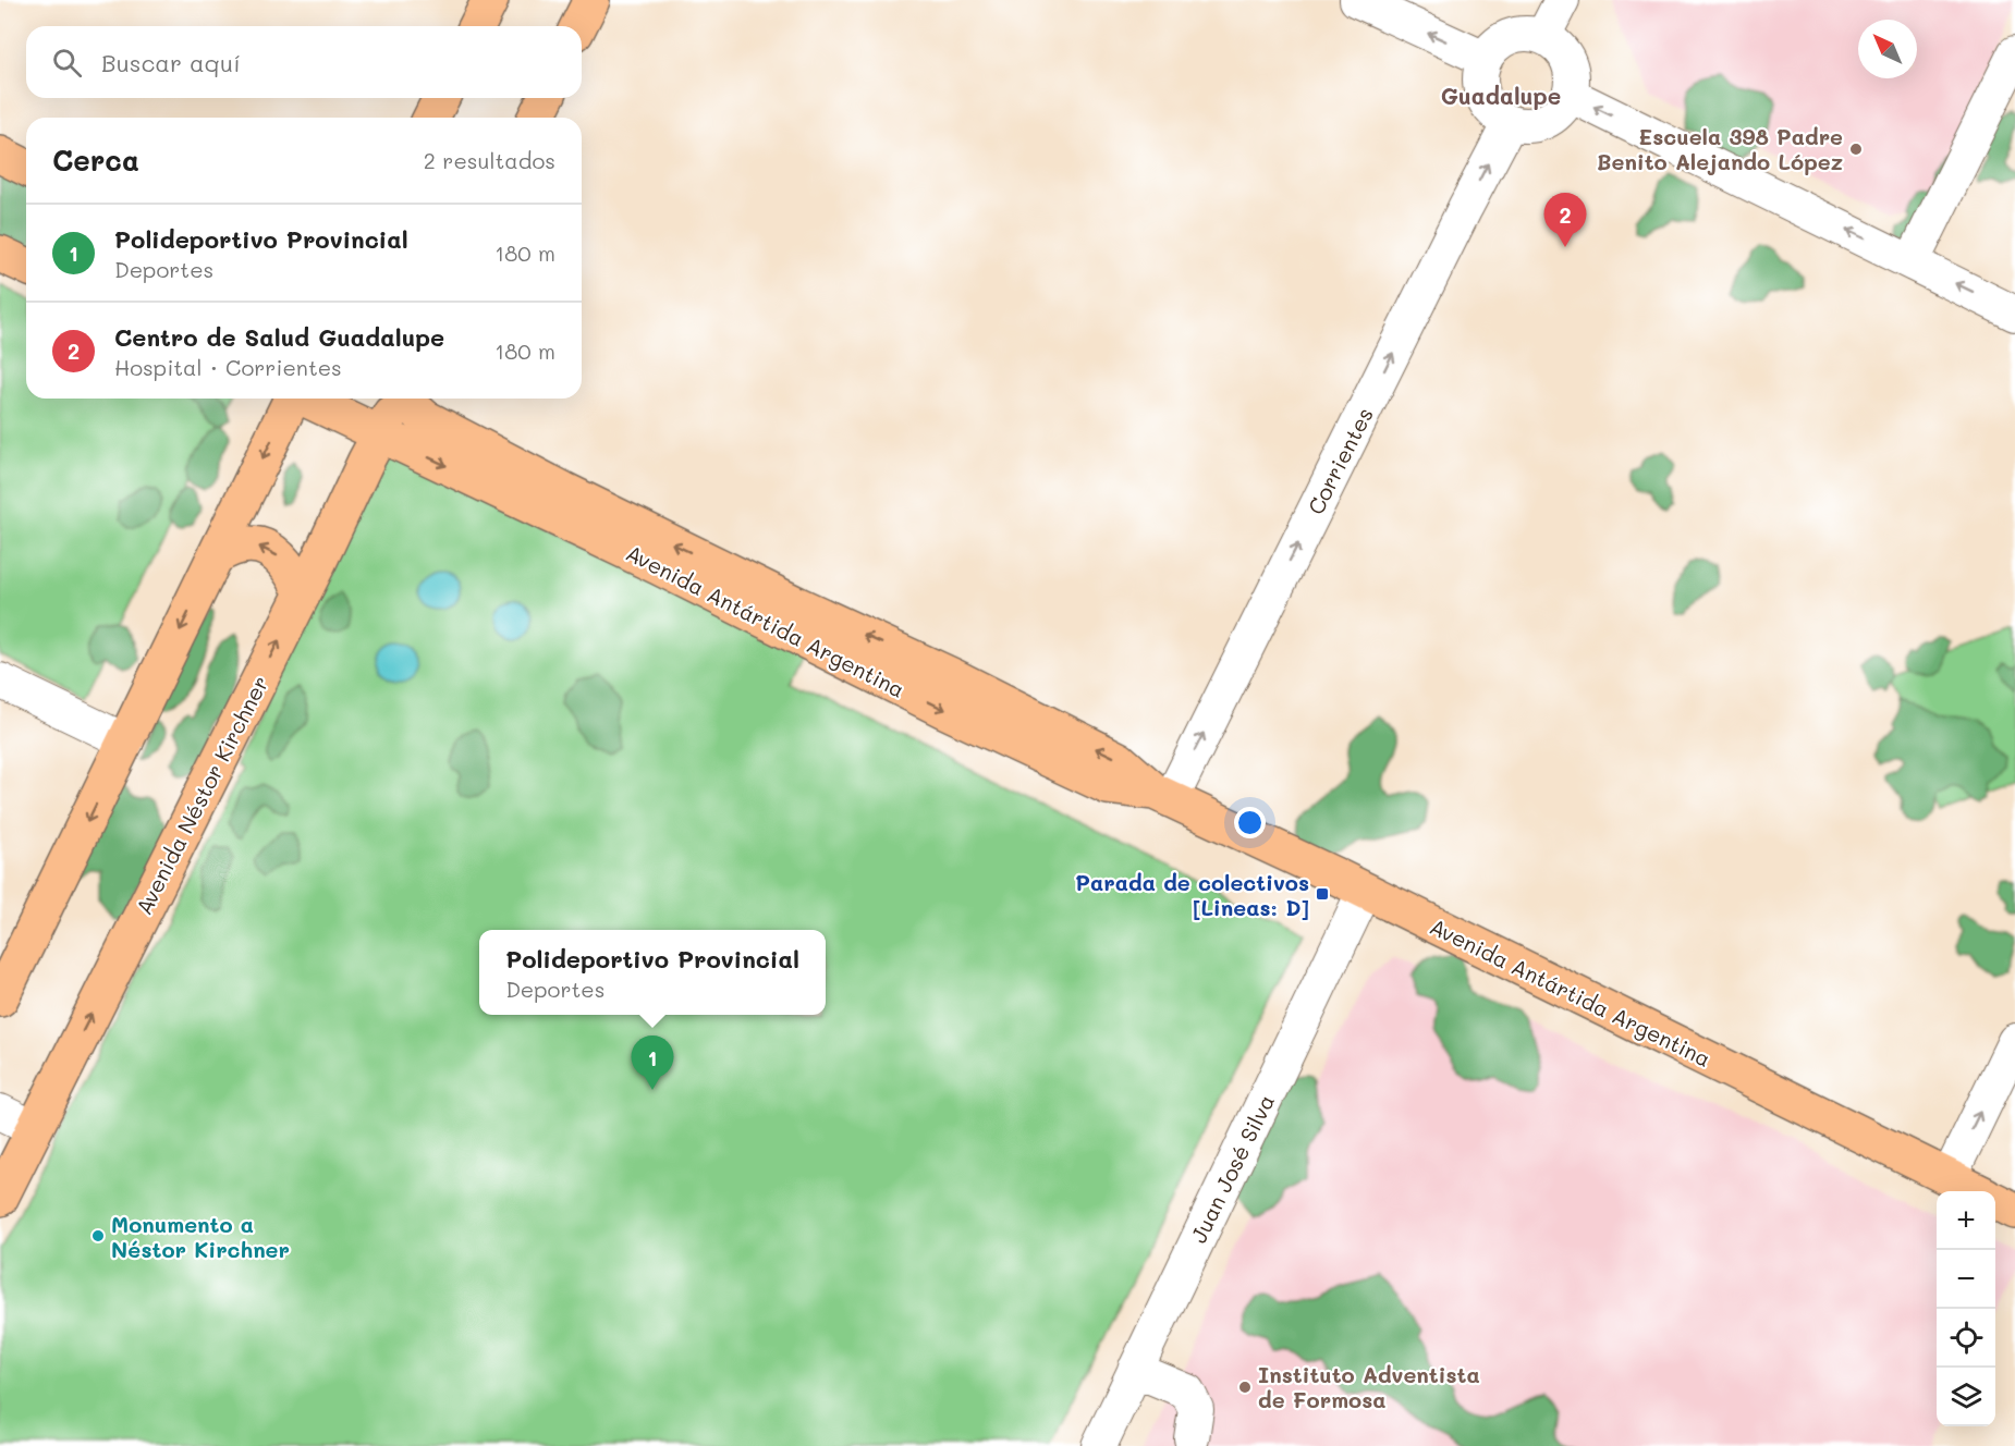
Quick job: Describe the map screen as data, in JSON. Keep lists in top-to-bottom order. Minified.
{"streets":{"main road":["Avenida Antártida Argentina","Avenida Néstor Kirchner"],"street":["Corrientes","Juan José Silva"]},"crossings":[["Corrientes","Avenida Antártida Argentina"],["Avenida Antártida Argentina","Avenida Néstor Kirchner"],["Avenida Antártida Argentina","Juan José Silva"]],"one_way":["Corrientes"],"districts":["Guadalupe"],"places":{"other":["Escuela 398 Padre Benito Alejando López","Monumento a Néstor Kirchner","Instituto Adventista de Formosa"],"transit":["Parada de colectivos [Lineas: D]"]},"north":"top left","page":{"search":"Buscar aquí","heading":["Cerca","2 resultados"],"pins":["2","1"],"list":[{"mark":"1","name":"Polideportivo Provincial","note":"Deportes","value":"180 m"},{"mark":"2","name":"Centro de Salud Guadalupe","note":"Hospital · Corrientes","value":"180 m"}],"popup":["Polideportivo Provincial","Deportes"],"map_buttons":["+","−"]}}
